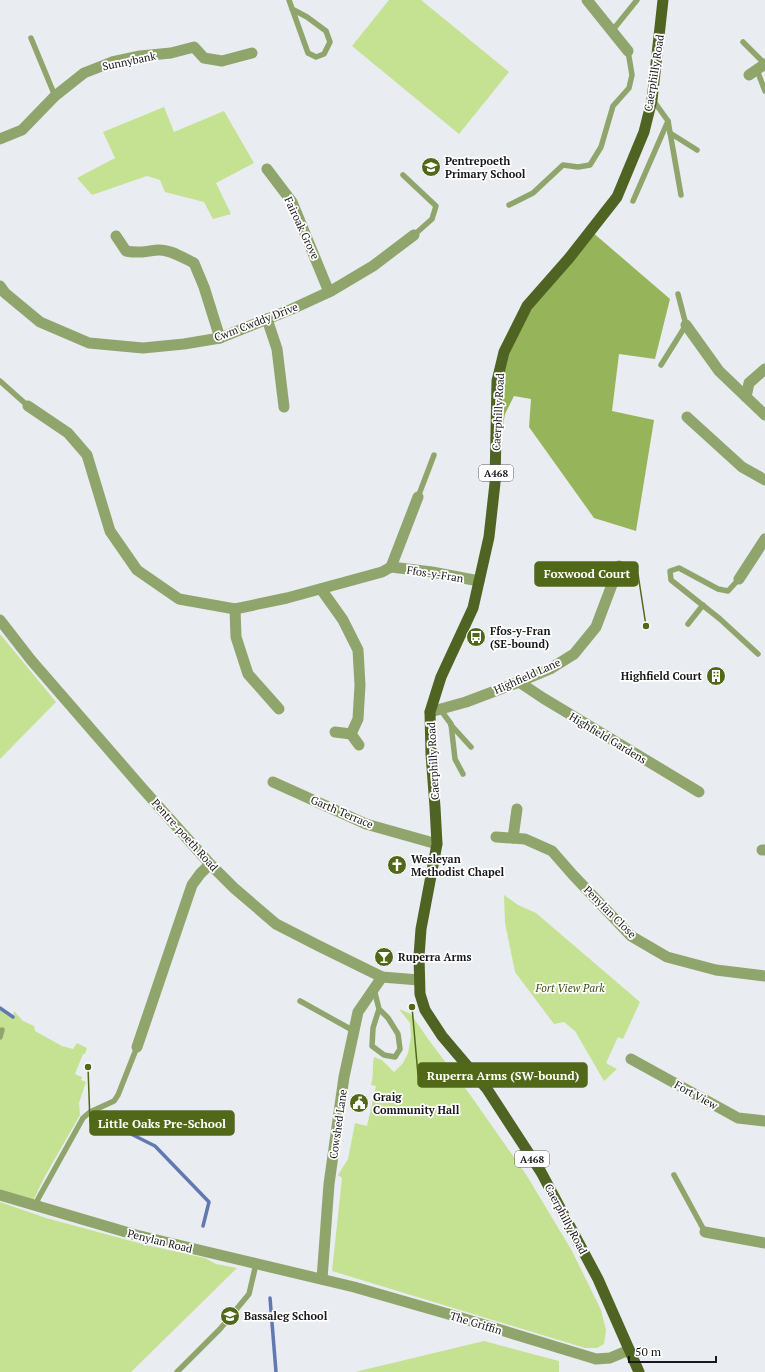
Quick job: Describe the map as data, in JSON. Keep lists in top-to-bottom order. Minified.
{"streets":{"main road":["Caerphilly Road","A468"],"street":["Sunnybank","Fairoak Grove","Cwm Cwddy Drive","Ffos-y-Fran","Highfield Lane","Highfield Gardens","Garth Terrace","Pentre-poeth Road","Penylan Close","Fort View","Cowshed Lane","Penylan Road","The Griffin"]},"crossings":[["Caerphilly Road","Ffos-y-Fran"],["Caerphilly Road","Highfield Lane"],["Caerphilly Road","Garth Terrace"],["Caerphilly Road","Pentre-poeth Road"],["Caerphilly Road","The Griffin"],["Fairoak Grove","Cwm Cwddy Drive"],["Highfield Lane","Highfield Gardens"],["Pentre-poeth Road","Cowshed Lane"],["Cowshed Lane","Penylan Road"],["Cowshed Lane","The Griffin"],["Penylan Road","The Griffin"]],"parks":["Fort View Park"],"places":{"school or university":["Pentrepoeth Primary School","Bassaleg School"],"other":["Foxwood Court","Ruperra Arms (SW-bound)","Little Oaks Pre-School"],"bus stop":["Ffos-y-Fran (SE-bound)"],"building":["Highfield Court"],"church":["Wesleyan Methodist Chapel"],"bar":["Ruperra Arms"],"public building":["Graig Community Hall"]},"scale_bar":"50 m"}
